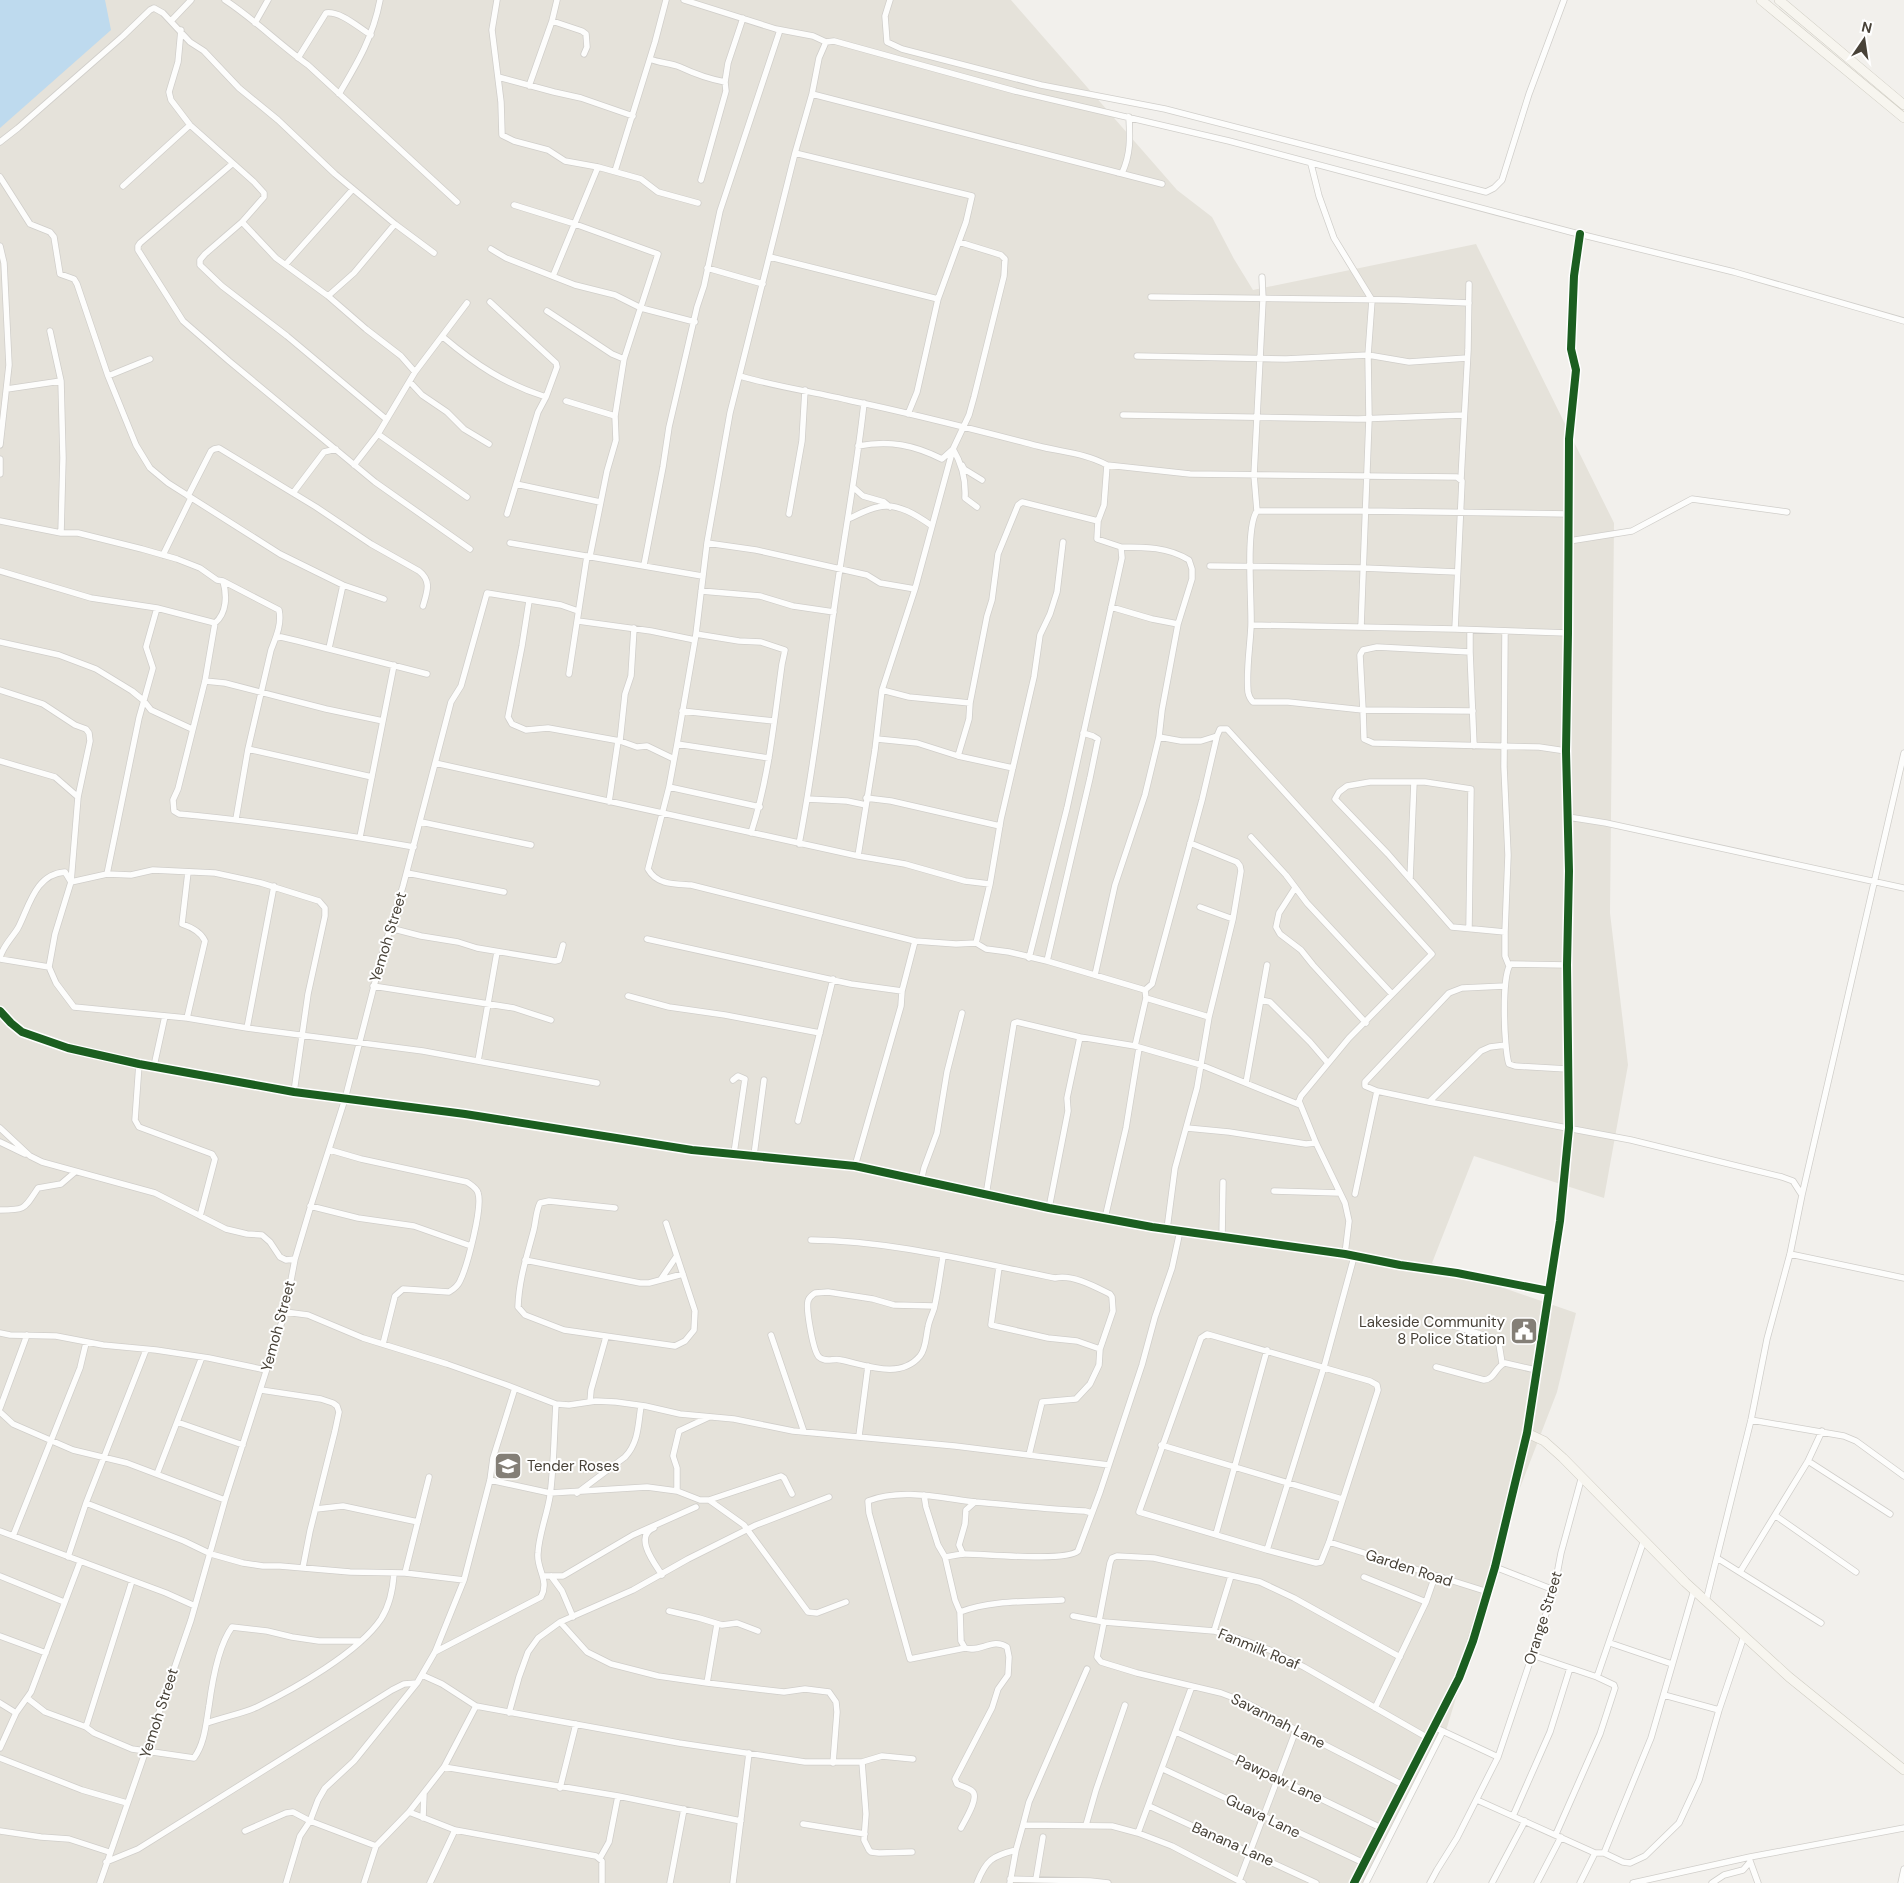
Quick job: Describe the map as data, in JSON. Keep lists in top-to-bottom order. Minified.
{"streets":{"street":["Yemoh Street","Garden Road","Orange Street","Fanmilk Roaf","Savannah Lane","Pawpaw Lane","Guava Lane","Banana Lane"]},"crossings":[["Fanmilk Roaf","Savannah Lane"]],"places":{"public building":["Lakeside Community 8 Police Station"],"school or university":["Tender Roses"]},"north":"top"}
